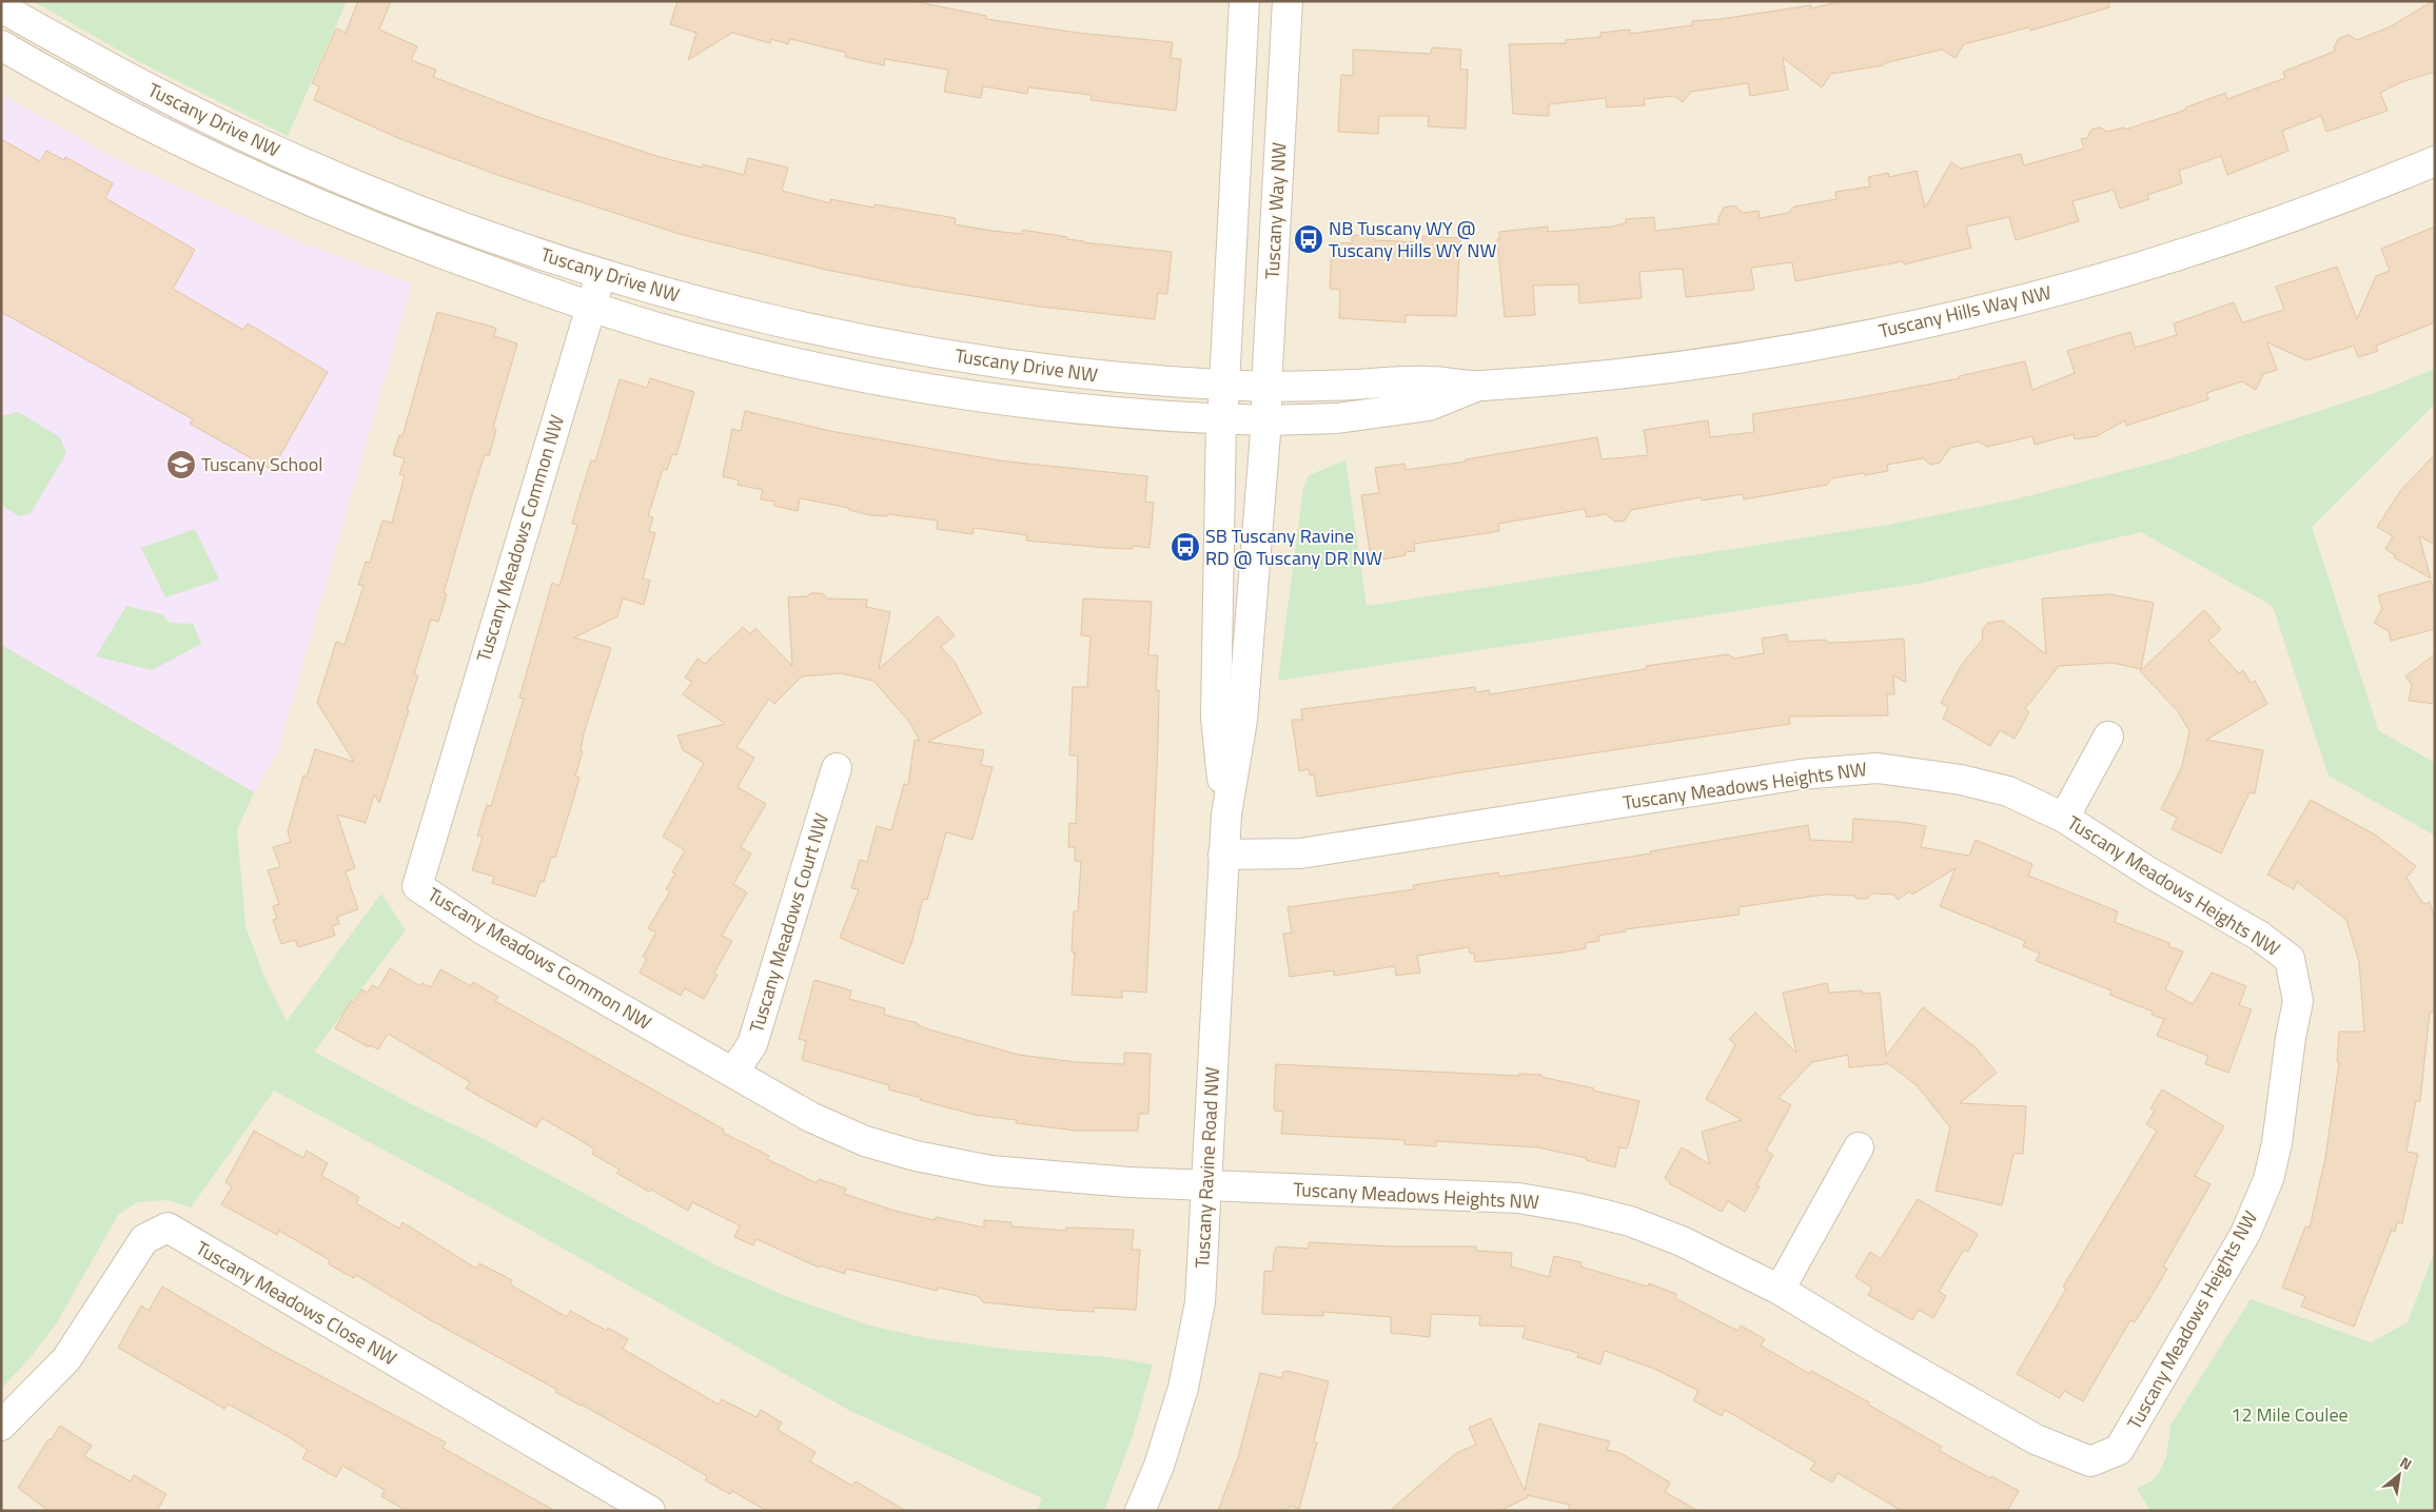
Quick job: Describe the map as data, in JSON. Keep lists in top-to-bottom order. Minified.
{"streets":{"street":["Tuscany Drive NW","Tuscany Way NW","Tuscany Hills Way NW","Tuscany Meadows Common NW","Tuscany Meadows Heights NW","Tuscany Meadows Court NW","Tuscany Ravine Road NW","Tuscany Meadows Close NW"]},"crossings":[["Tuscany Drive NW","Tuscany Way NW"],["Tuscany Drive NW","Tuscany Hills Way NW"],["Tuscany Drive NW","Tuscany Meadows Common NW"],["Tuscany Drive NW","Tuscany Ravine Road NW"],["Tuscany Way NW","Tuscany Hills Way NW"],["Tuscany Way NW","Tuscany Ravine Road NW"],["Tuscany Hills Way NW","Tuscany Ravine Road NW"],["Tuscany Meadows Common NW","Tuscany Meadows Heights NW"],["Tuscany Meadows Common NW","Tuscany Meadows Court NW"],["Tuscany Meadows Common NW","Tuscany Ravine Road NW"],["Tuscany Meadows Heights NW","Tuscany Ravine Road NW"]],"parks":["12 Mile Coulee"],"places":{"bus stop":["NB Tuscany WY @ Tuscany Hills WY NW","SB Tuscany Ravine RD @ Tuscany DR NW"],"school or university":["Tuscany School"]},"north":"top right"}
